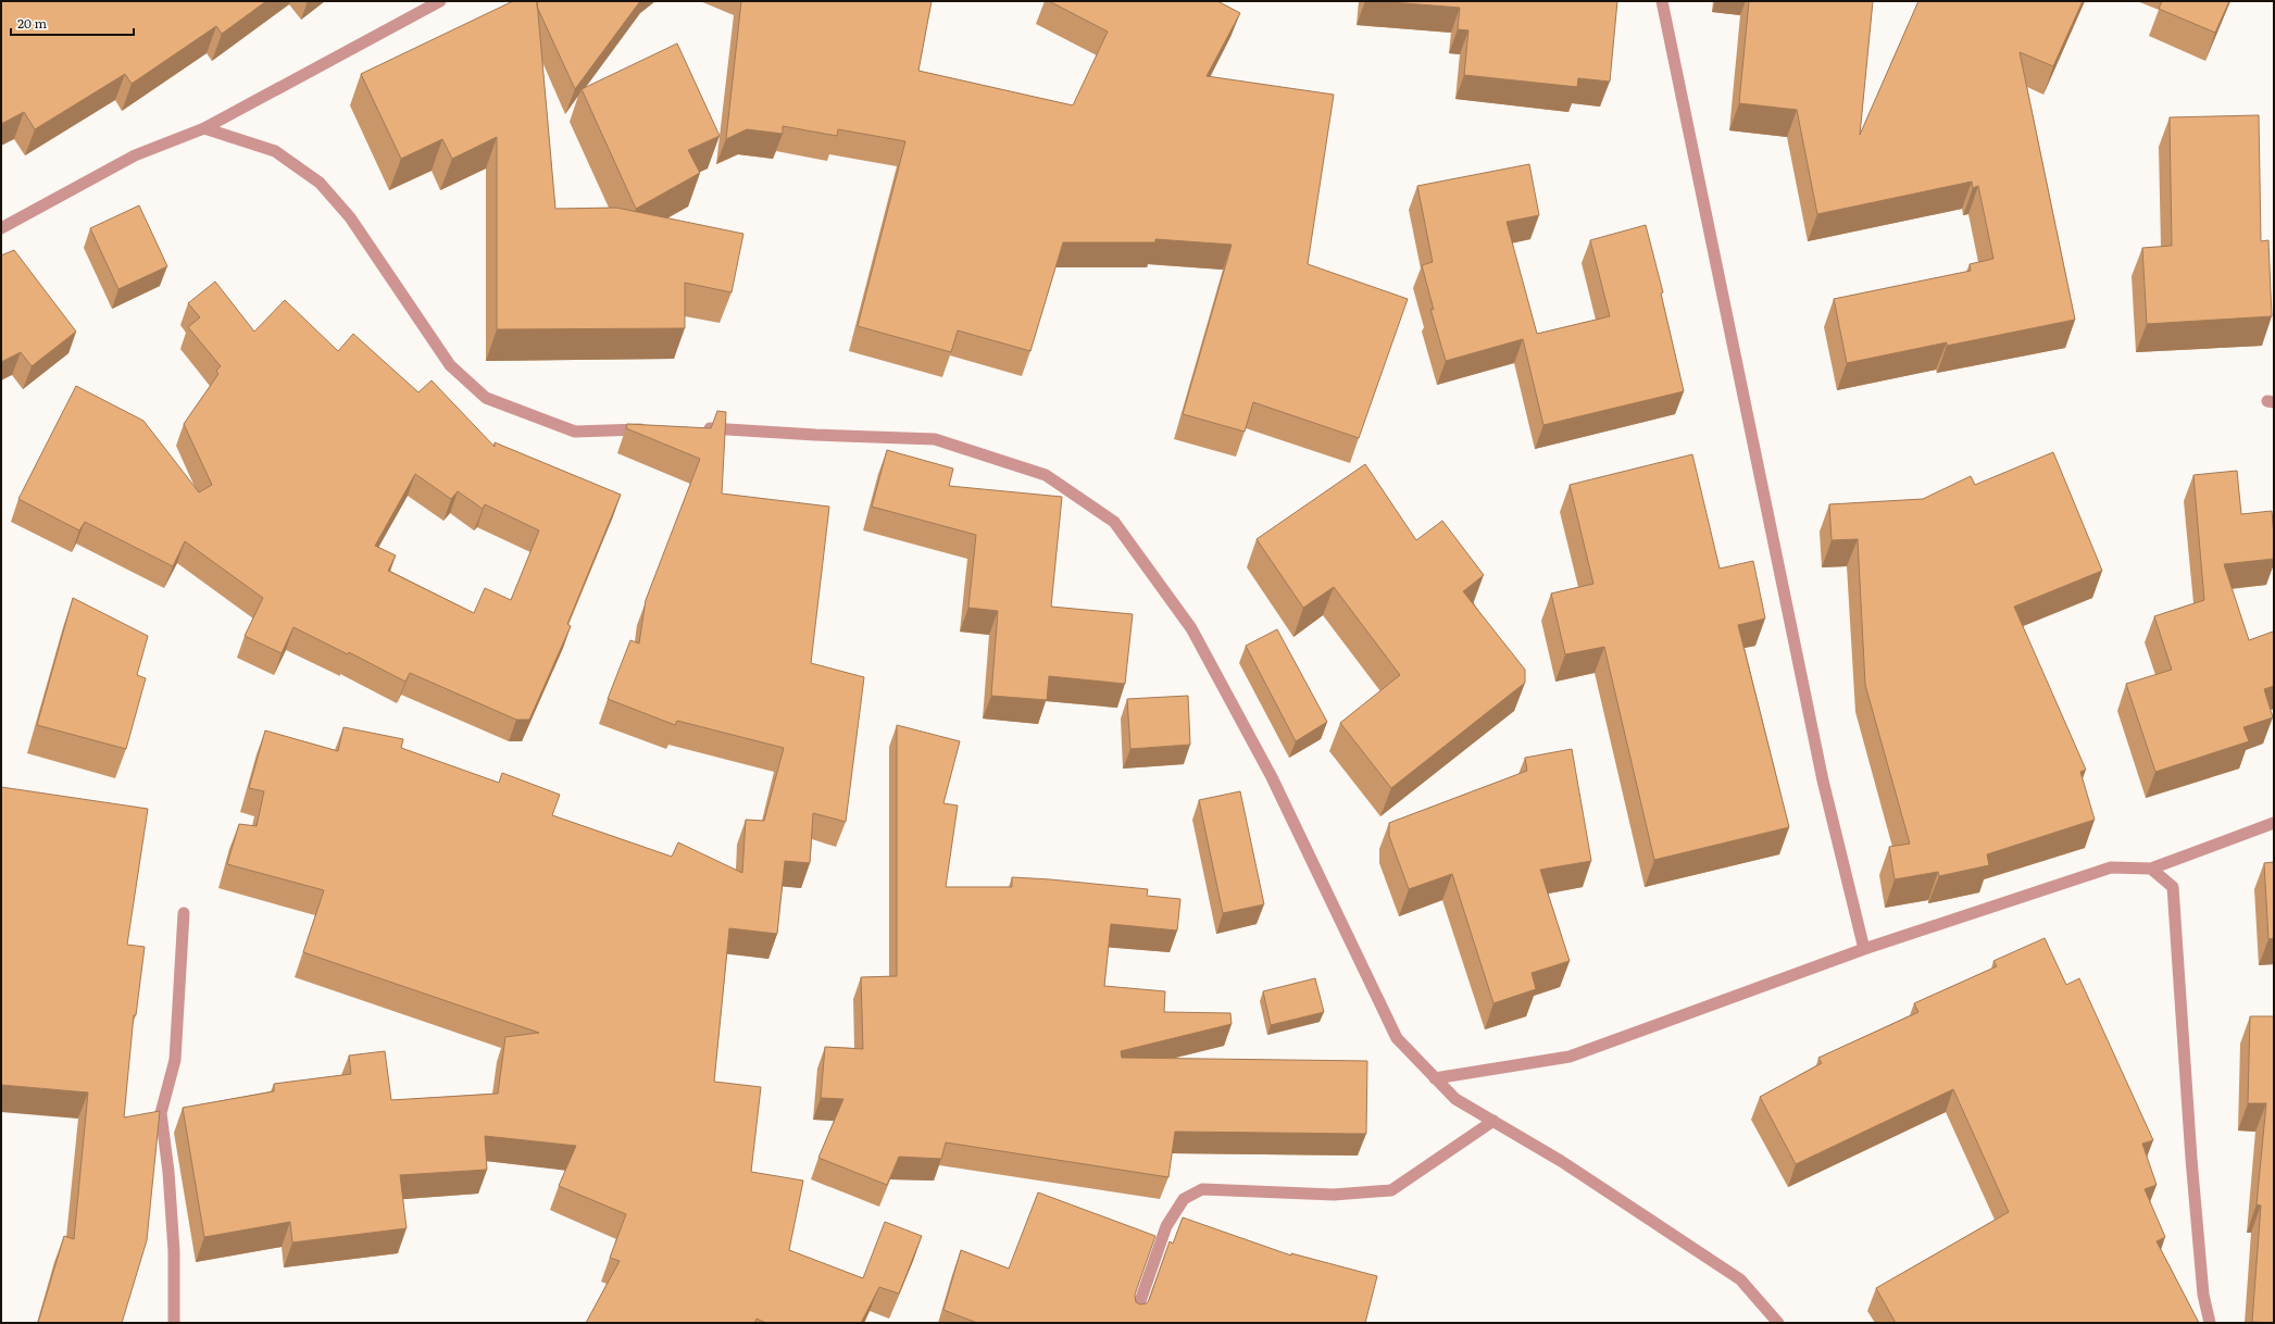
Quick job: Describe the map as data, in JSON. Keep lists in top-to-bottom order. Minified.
{"scale_bar":"20 m"}
